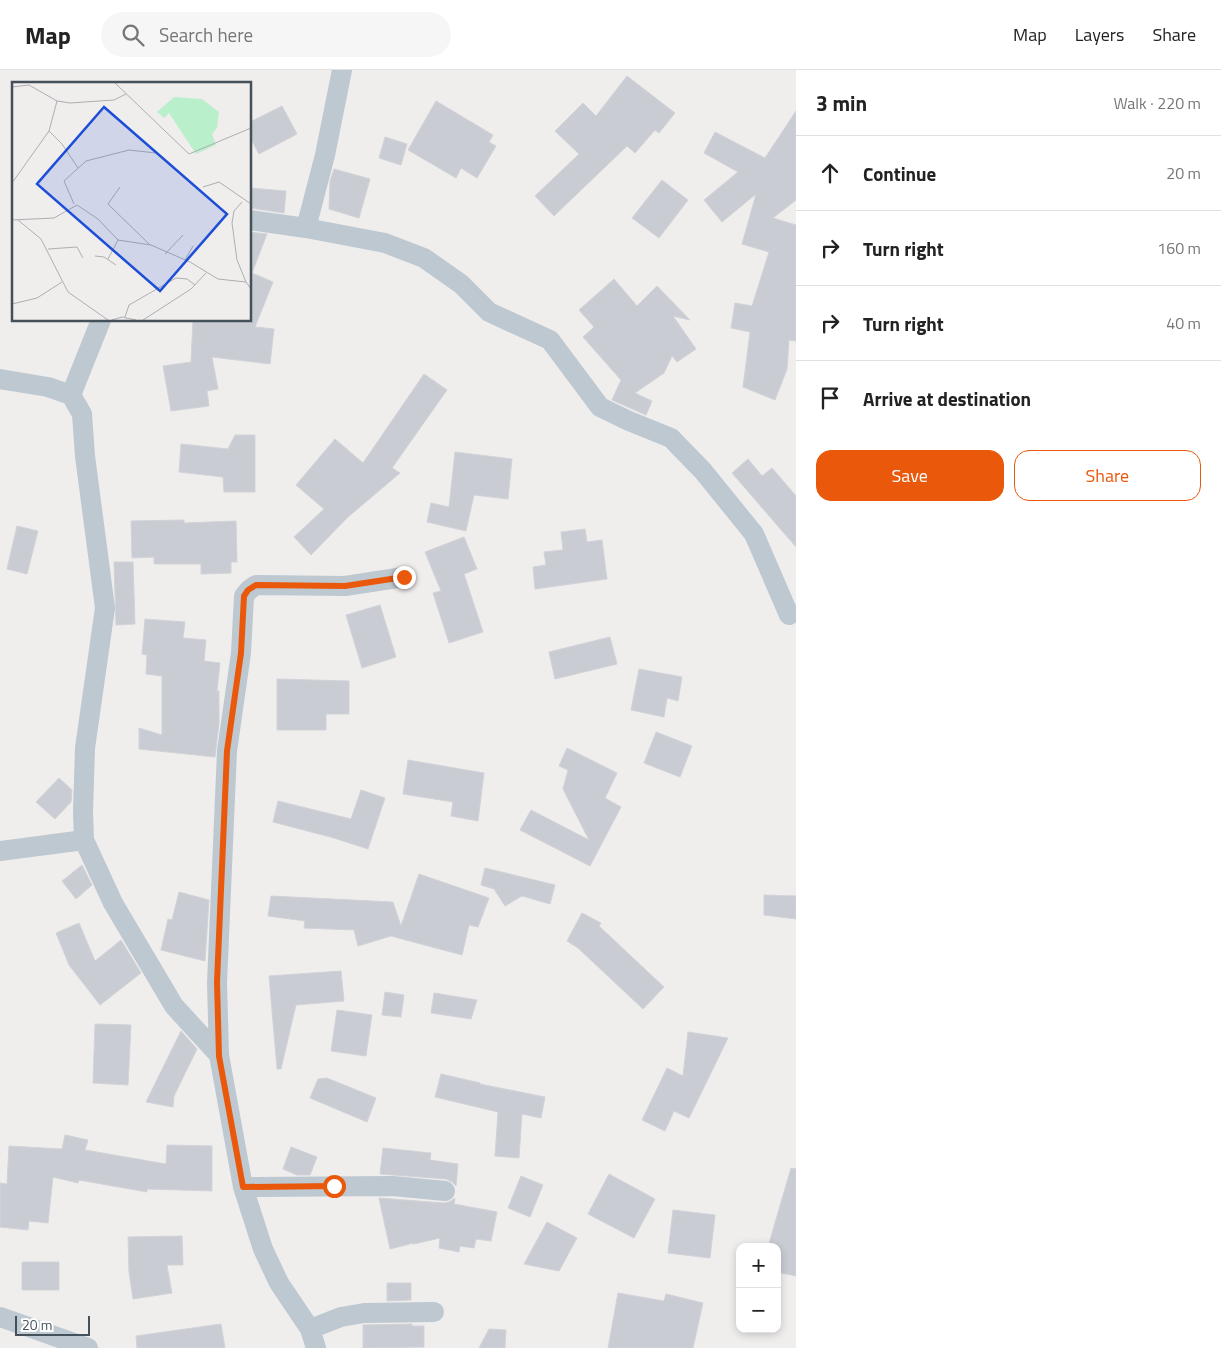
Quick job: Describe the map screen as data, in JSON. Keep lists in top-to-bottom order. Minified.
{"scale_bar":"20 m","page":{"header":"Map","search":"Search here","nav":["Map","Layers","Share"],"heading":["3 min","Walk · 220 m"],"list":[["Continue","20 m"],["Turn right","160 m"],["Turn right","40 m"],"Arrive at destination"],"buttons":["Save","Share"],"map_buttons":["+","−"],"scale":"20 m"}}
